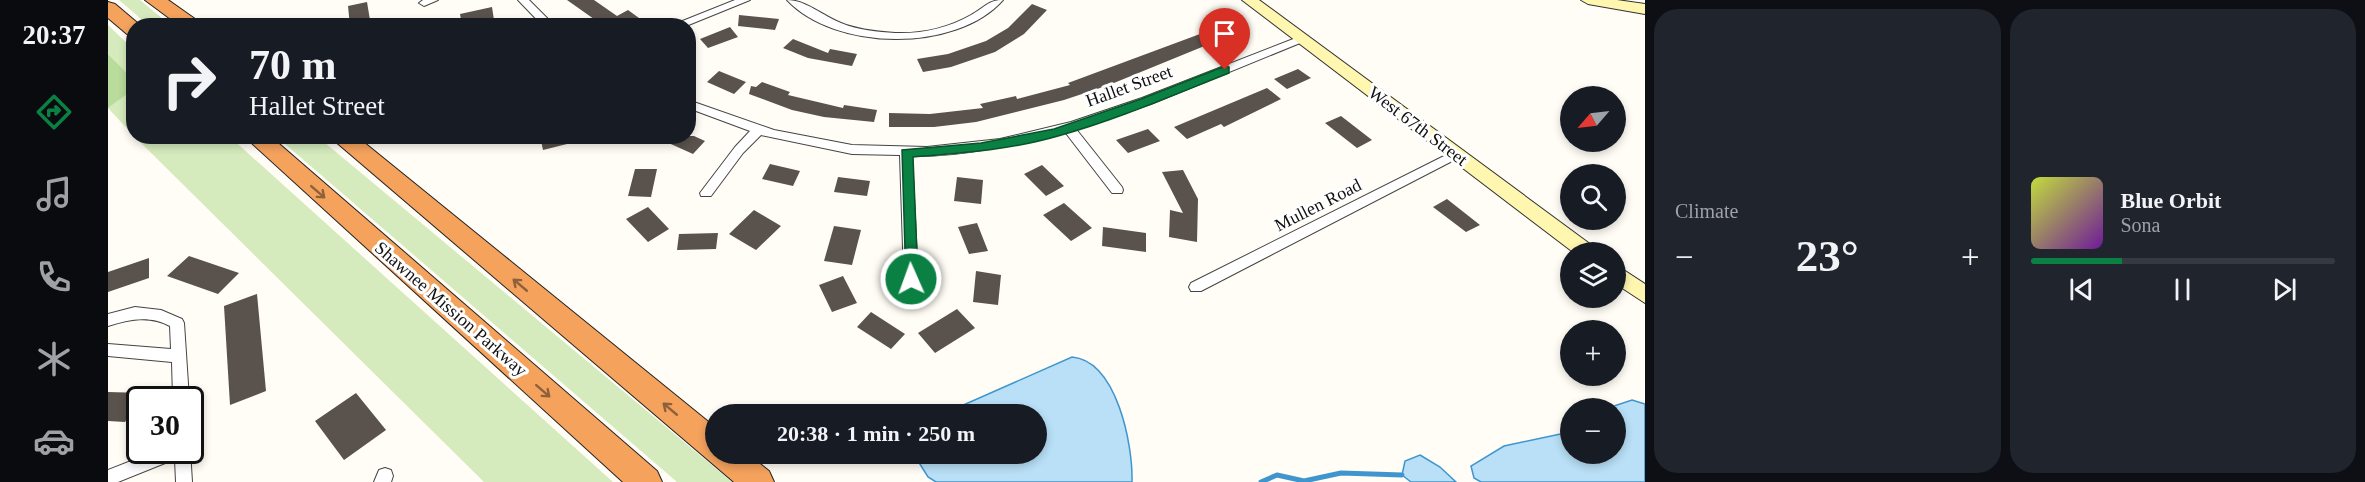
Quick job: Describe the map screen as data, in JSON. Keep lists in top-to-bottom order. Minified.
{"streets":{"highway":["Shawnee Mission Parkway"],"street":["Hallet Street","West 67th Street","Mullen Road"]},"crossings":[["Hallet Street","West 67th Street"],["West 67th Street","Mullen Road"]],"north":"bottom left","page":{"tabs":"20:37","tile":"Climate","turn":["70 m","Hallet Street"],"map_buttons":["+","−"],"song":["Blue Orbit","Sona"],"heat":["−","23°","+"],"limit":"30","trip":"20:38 · 1 min · 250 m"}}
